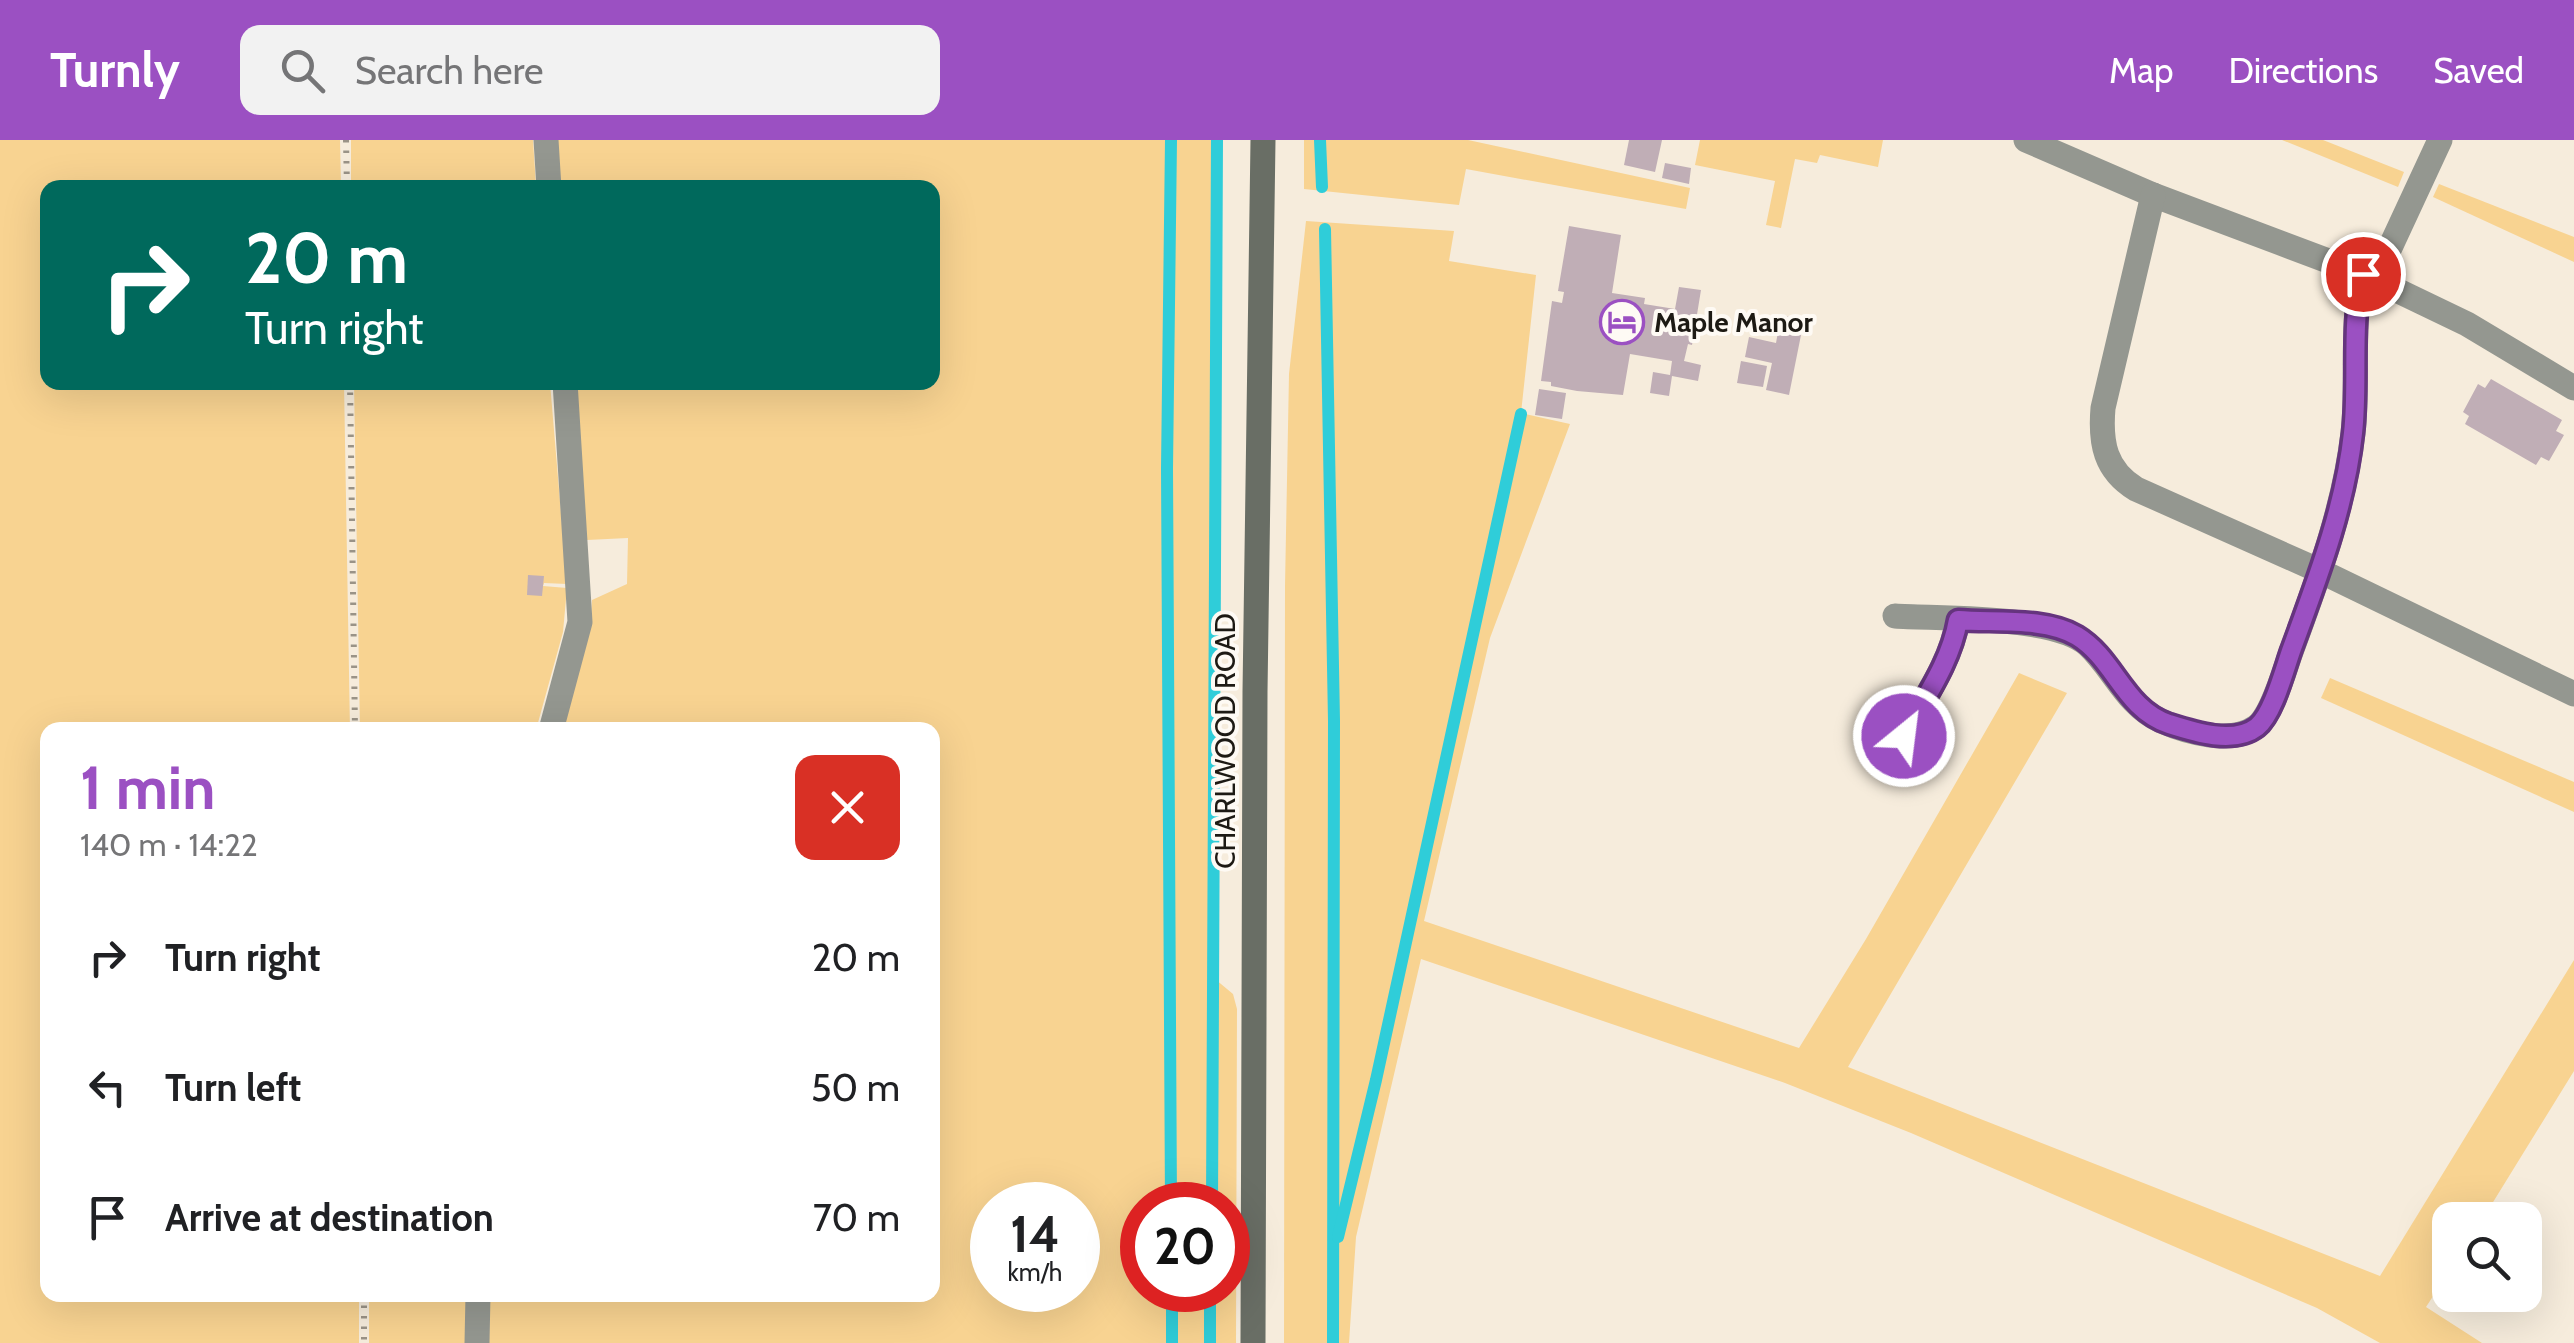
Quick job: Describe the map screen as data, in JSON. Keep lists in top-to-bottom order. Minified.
{"streets":{"street":["CHARLWOOD ROAD"]},"places":{"hotel":["Maple Manor"]},"page":{"header":"Turnly","search":"Search here","nav":["Map","Directions","Saved"],"turn":["20 m","Turn right"],"heading":["1 min","140 m · 14:22"],"list":[{"name":"Turn right","value":"20 m"},{"name":"Turn left","value":"50 m"},{"name":"Arrive at destination","value":"70 m"}],"speed":"14 km/h","limit":"20"}}
